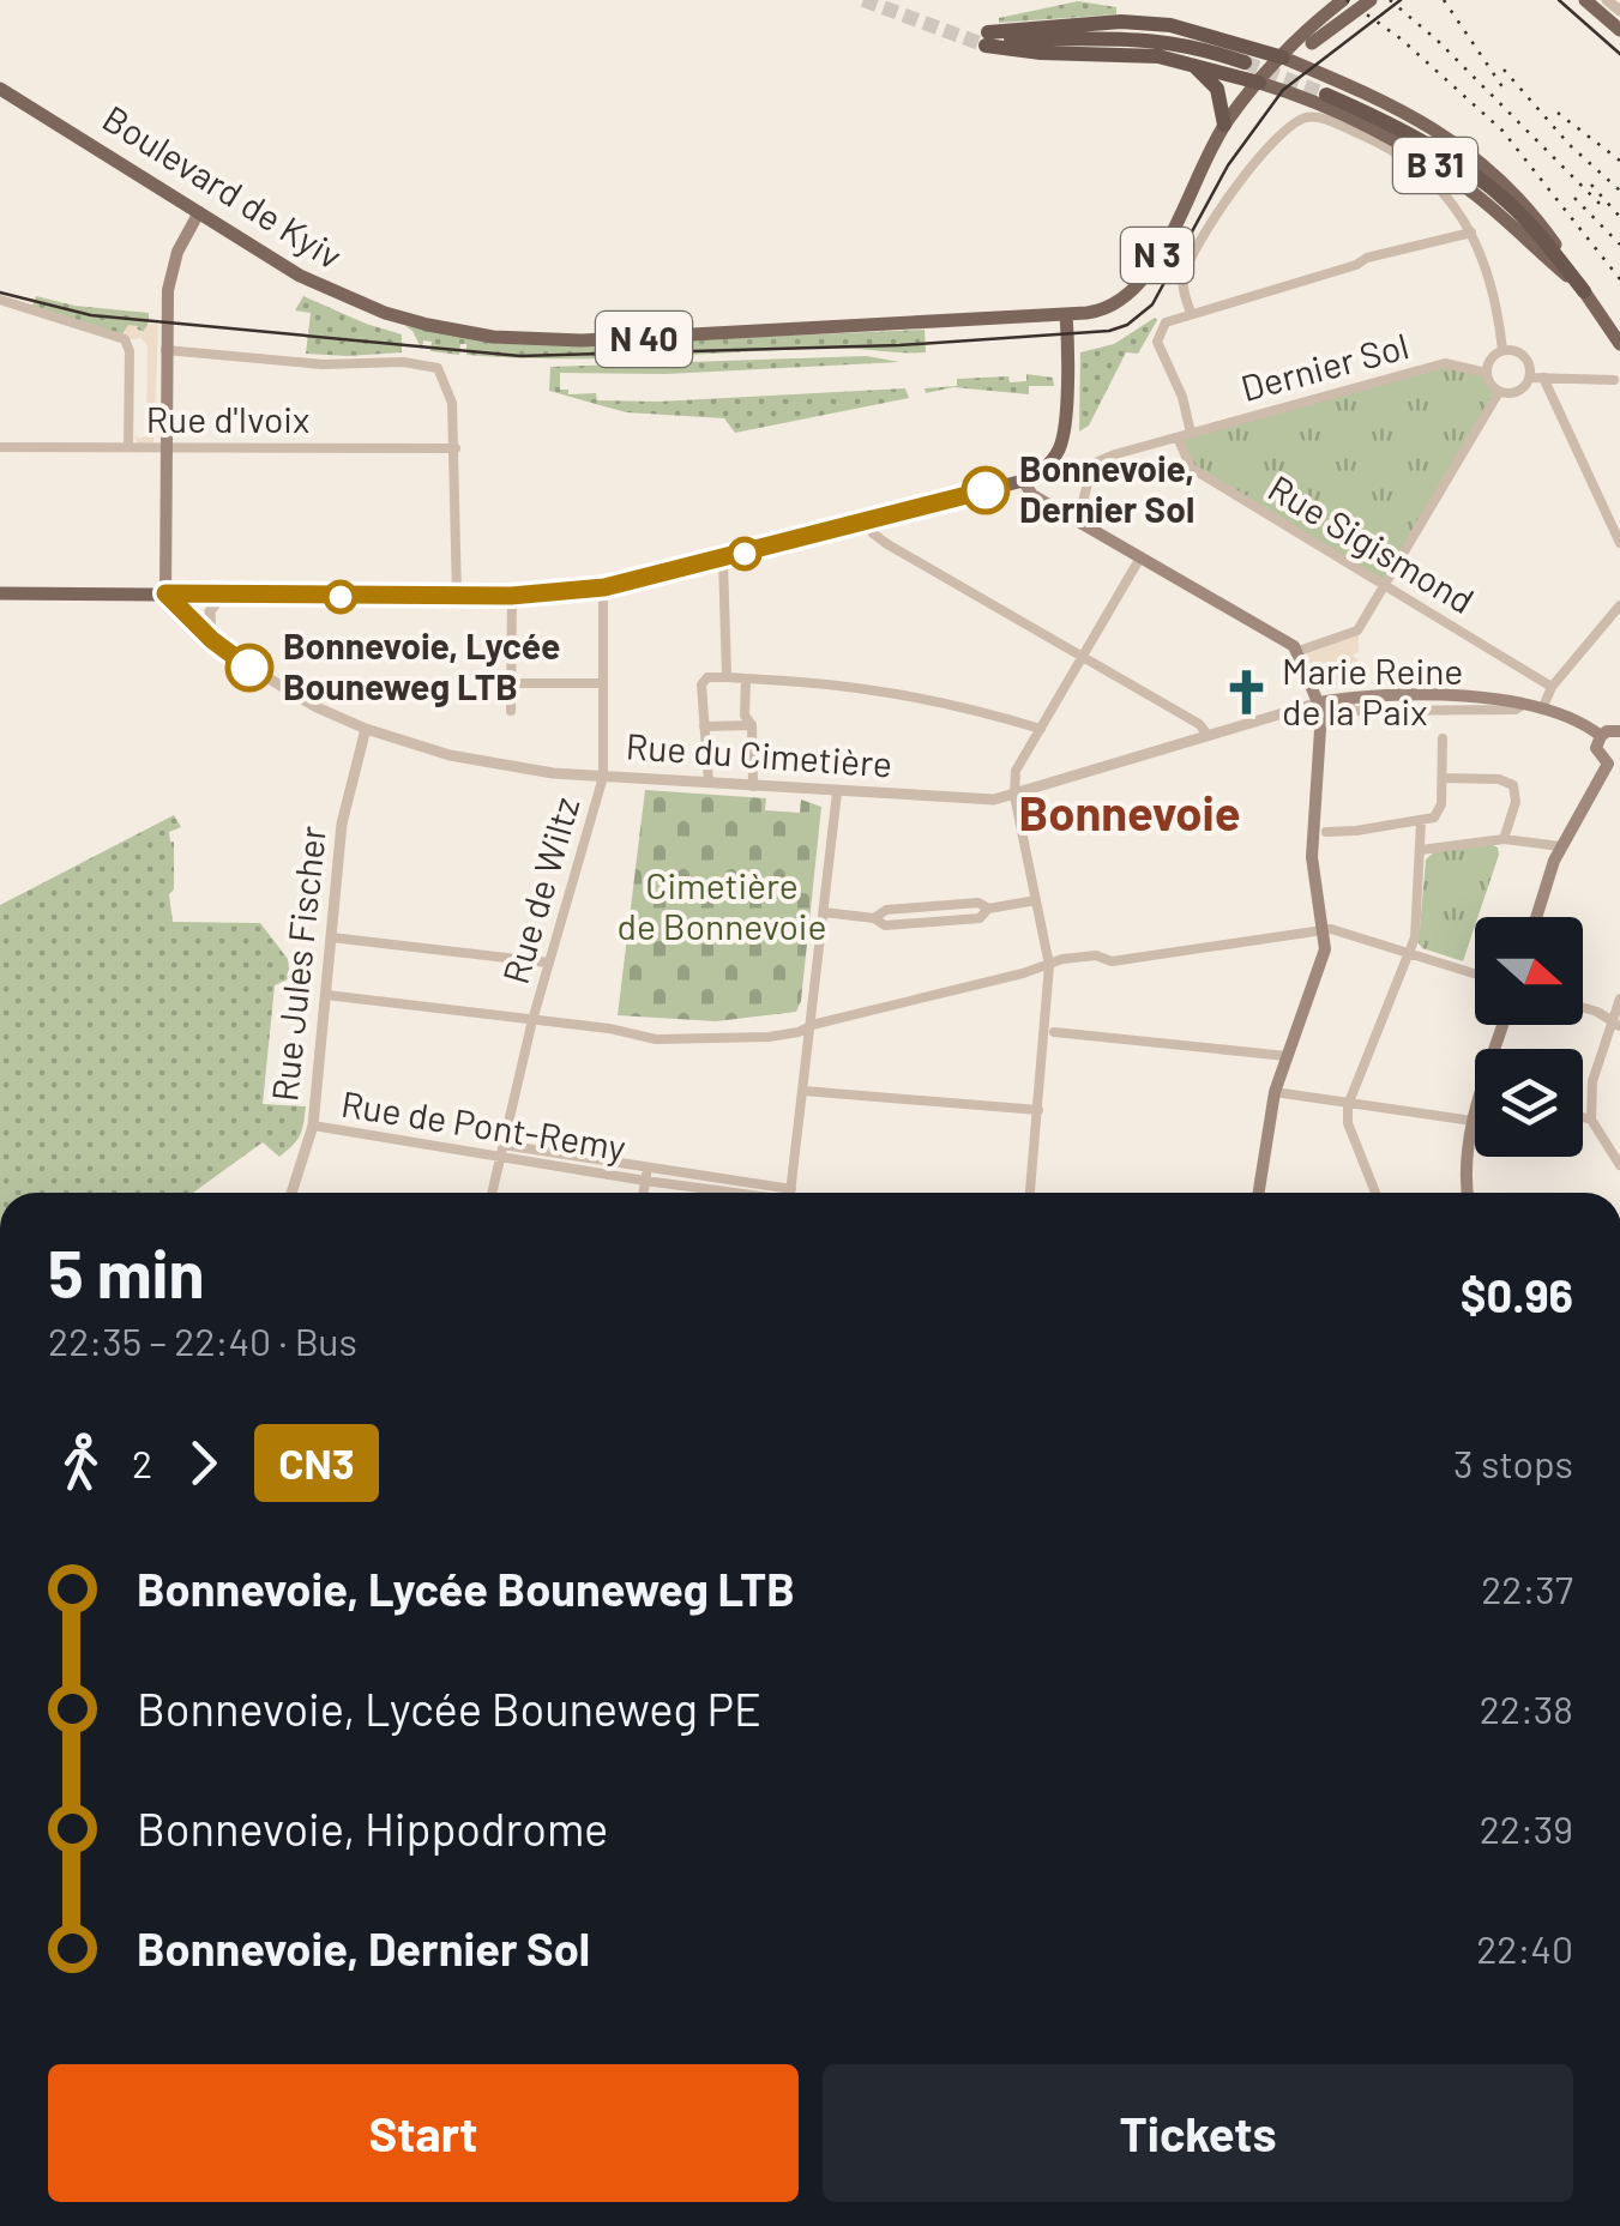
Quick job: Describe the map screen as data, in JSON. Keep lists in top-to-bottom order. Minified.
{"streets":{"highway":["B 31"],"main road":["Boulevard de Kyiv","N 3","N 40"],"street":["Dernier Sol","Rue d'Ivoix","Rue Sigismond","Rue du Cimetière","Rue de Wiltz","Rue Jules Fischer","Rue de Pont-Remy"]},"crossings":[["B 31","N 3"],["Boulevard de Kyiv","N 3"],["Dernier Sol","Rue Sigismond"],["Rue du Cimetière","Rue de Wiltz"],["Rue du Cimetière","Rue Jules Fischer"],["Rue de Wiltz","Rue de Pont-Remy"],["Rue Jules Fischer","Rue de Pont-Remy"]],"districts":["Bonnevoie"],"parks":["Cimetière de Bonnevoie"],"places":{"other":["Bonnevoie, Dernier Sol","Bonnevoie, Lycée Bouneweg LTB"],"church":["Marie Reine de la Paix"]},"lines":["bus line CN3"],"north":"right","page":{"heading":["5 min","22:35 – 22:40 · Bus","$0.96"],"legs":["2","CN3","3 stops"],"list":[{"name":"Bonnevoie, Lycée Bouneweg LTB","value":"22:37"},{"name":"Bonnevoie, Lycée Bouneweg PE","value":"22:38"},{"name":"Bonnevoie, Hippodrome","value":"22:39"},{"name":"Bonnevoie, Dernier Sol","value":"22:40"}],"buttons":["Start","Tickets"]}}
